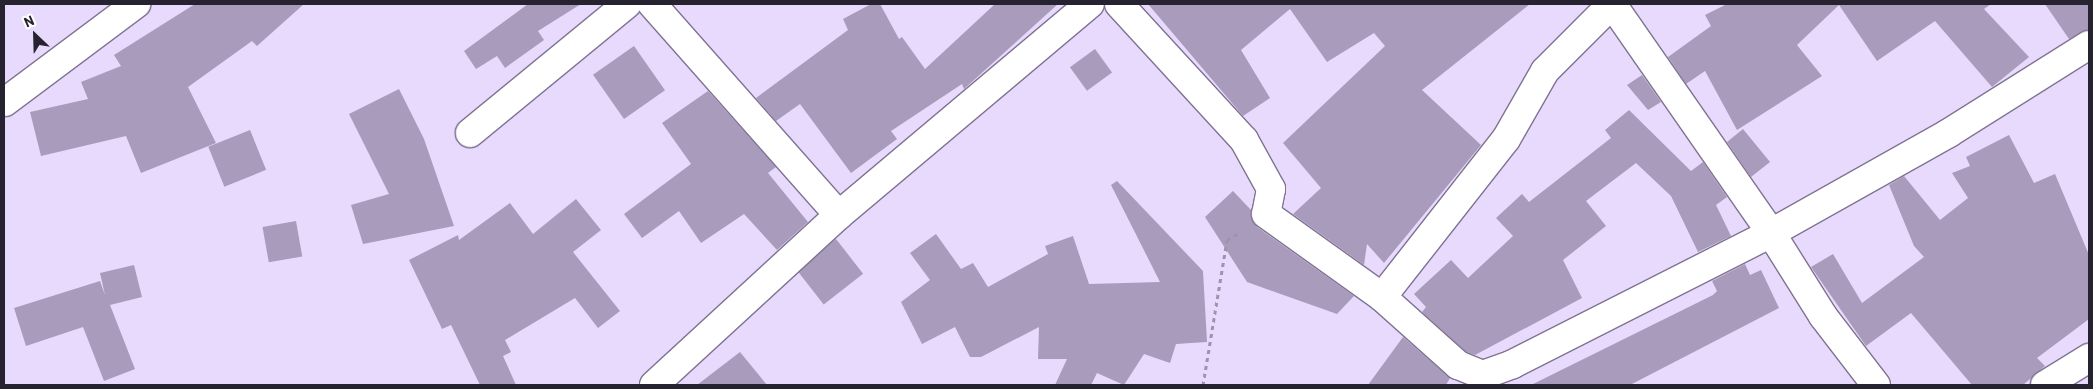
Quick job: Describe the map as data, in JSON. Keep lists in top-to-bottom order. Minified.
{"north":"top left"}
